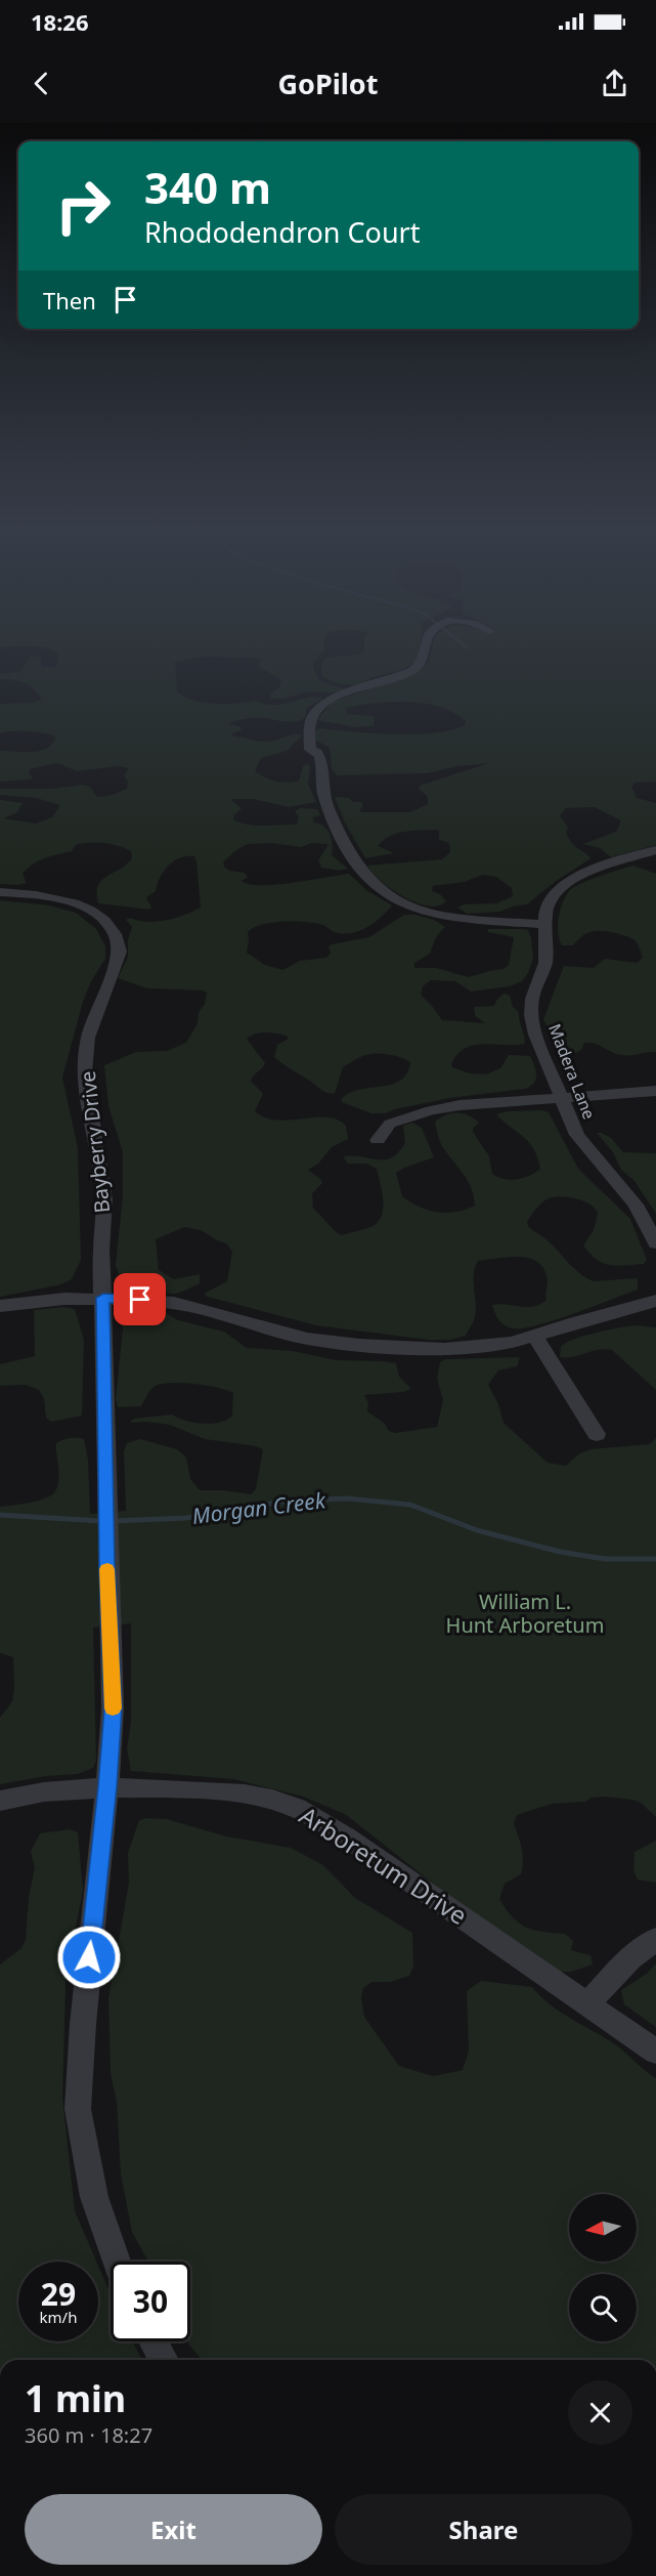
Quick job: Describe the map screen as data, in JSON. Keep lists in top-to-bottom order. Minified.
{"streets":{"street":["Madera Lane","Bayberry Drive","Arboretum Drive"]},"crossings":[["Bayberry Drive","Arboretum Drive"]],"water":["Morgan Creek"],"parks":["William L. Hunt Arboretum"],"north":"left","page":{"status":"18:26","header":"GoPilot","turn":["340 m","Rhododendron Court"],"then":"Then","speed":"29 km/h","limit":"30","heading":["1 min","360 m · 18:27"],"buttons":["Exit","Share"]}}
